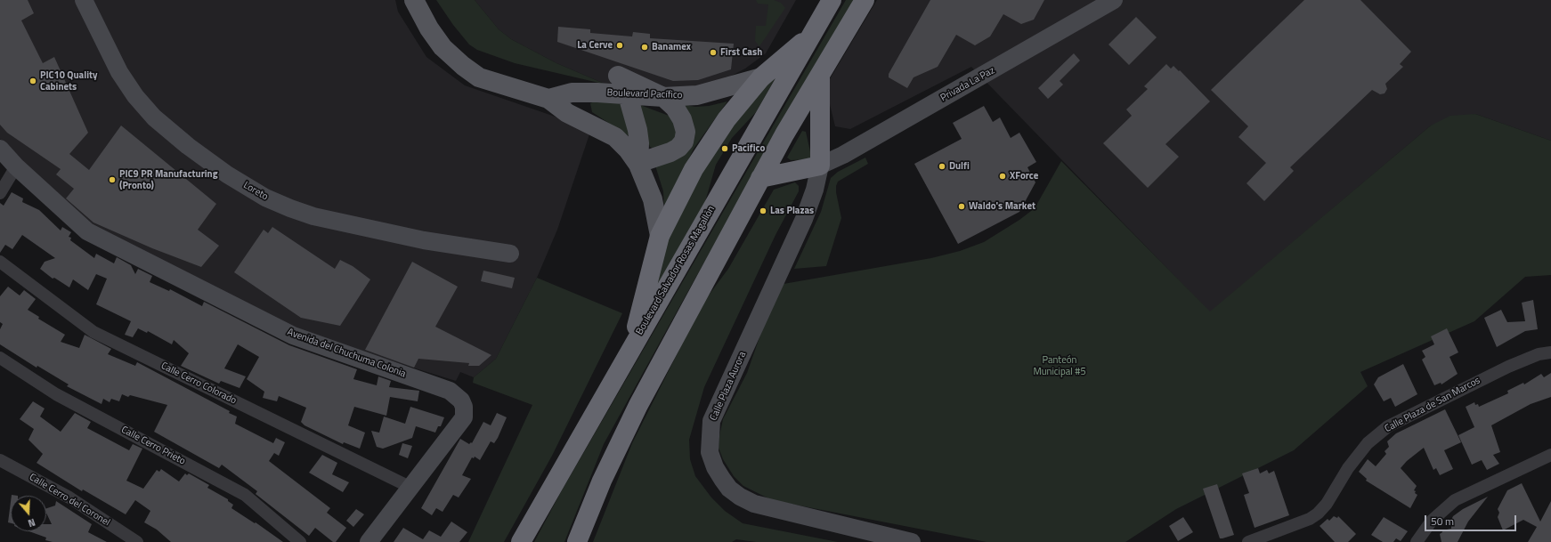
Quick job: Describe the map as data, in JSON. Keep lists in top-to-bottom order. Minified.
{"streets":{"highway":["Boulevard Salvador Rosas Magallón"],"main road":["Boulevard Pacífico"],"street":["Privada La Paz","Loreto","Avenida del Chuchuma Colonia","Calle Cerro Colorado","Calle Plaza Aurora","Calle Plaza de San Marcos","Calle Cerro Prieto","Calle Cerro del Coronel"]},"crossings":[["Privada La Paz","Calle Plaza Aurora"],["Avenida del Chuchuma Colonia","Calle Cerro Colorado"]],"parks":["Panteón Municipal #5"],"places":["La Cerve","Banamex","First Cash","PIC10 Quality Cabinets","Pacifico","Dulfi","XForce","PIC9 PR Manufacturing (Pronto)","Waldo's Market","Las Plazas"],"scale_bar":"50 m","north":"bottom"}
